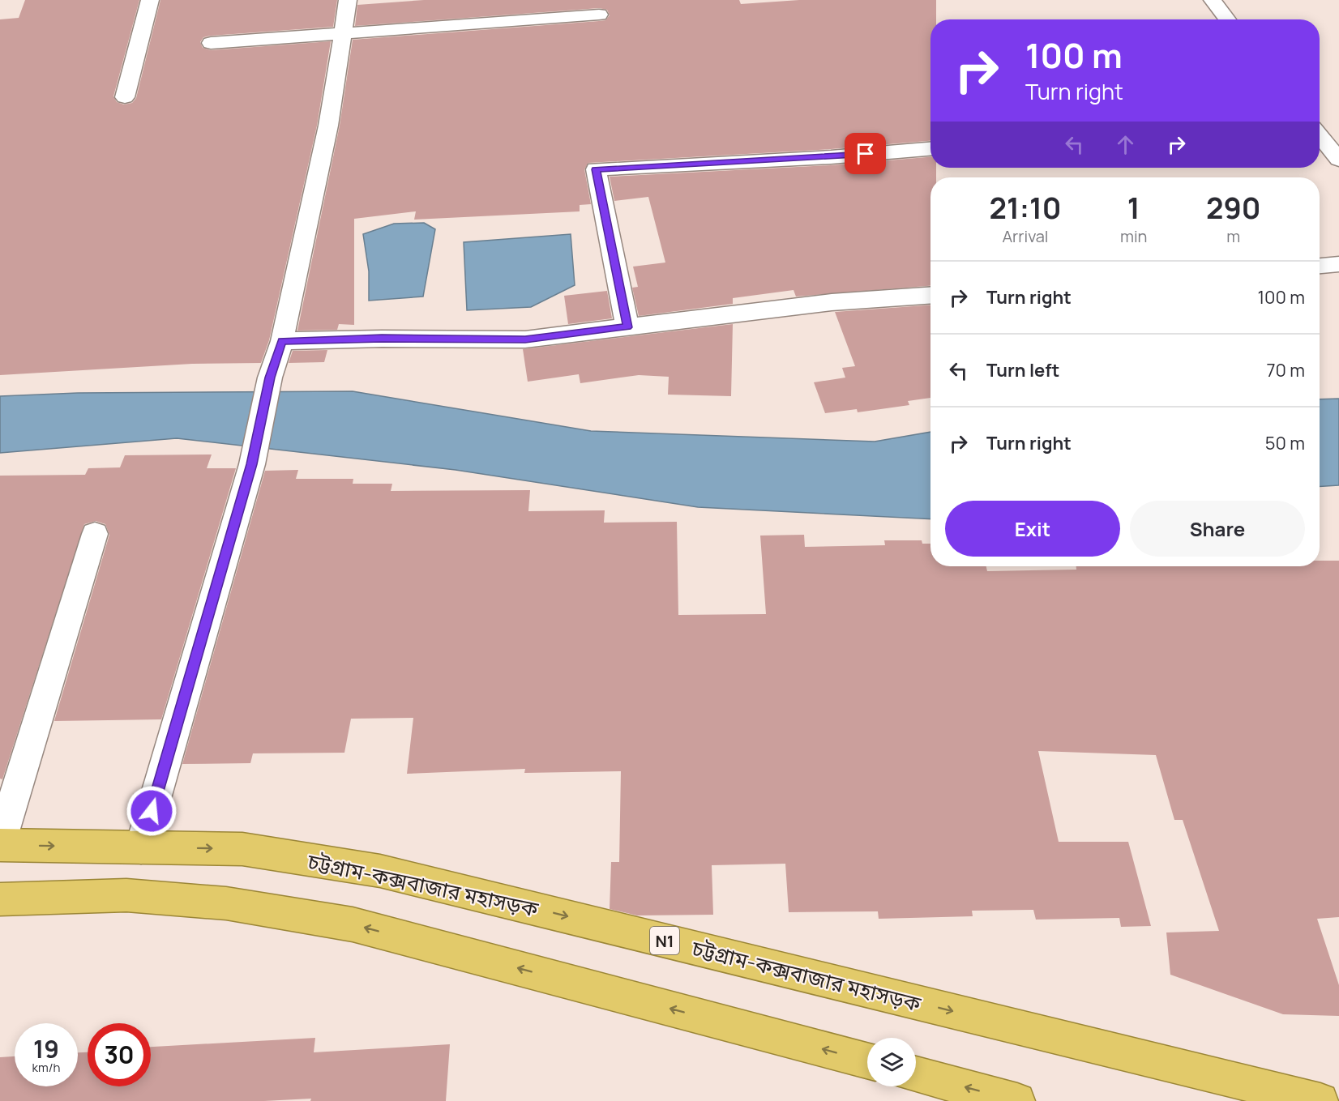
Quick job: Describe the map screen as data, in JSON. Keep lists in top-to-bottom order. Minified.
{"streets":{"highway":["চট্টগ্রাম-কক্সবাজার মহাসড়ক","N1"]},"page":{"turn":["100 m","Turn right"],"eta":["21:10","Arrival","1","min","290","m"],"list":[{"name":"Turn right","value":"100 m"},{"name":"Turn left","value":"70 m"},{"name":"Turn right","value":"50 m"}],"buttons":["Exit","Share"],"speed":"19 km/h","limit":"30"}}
